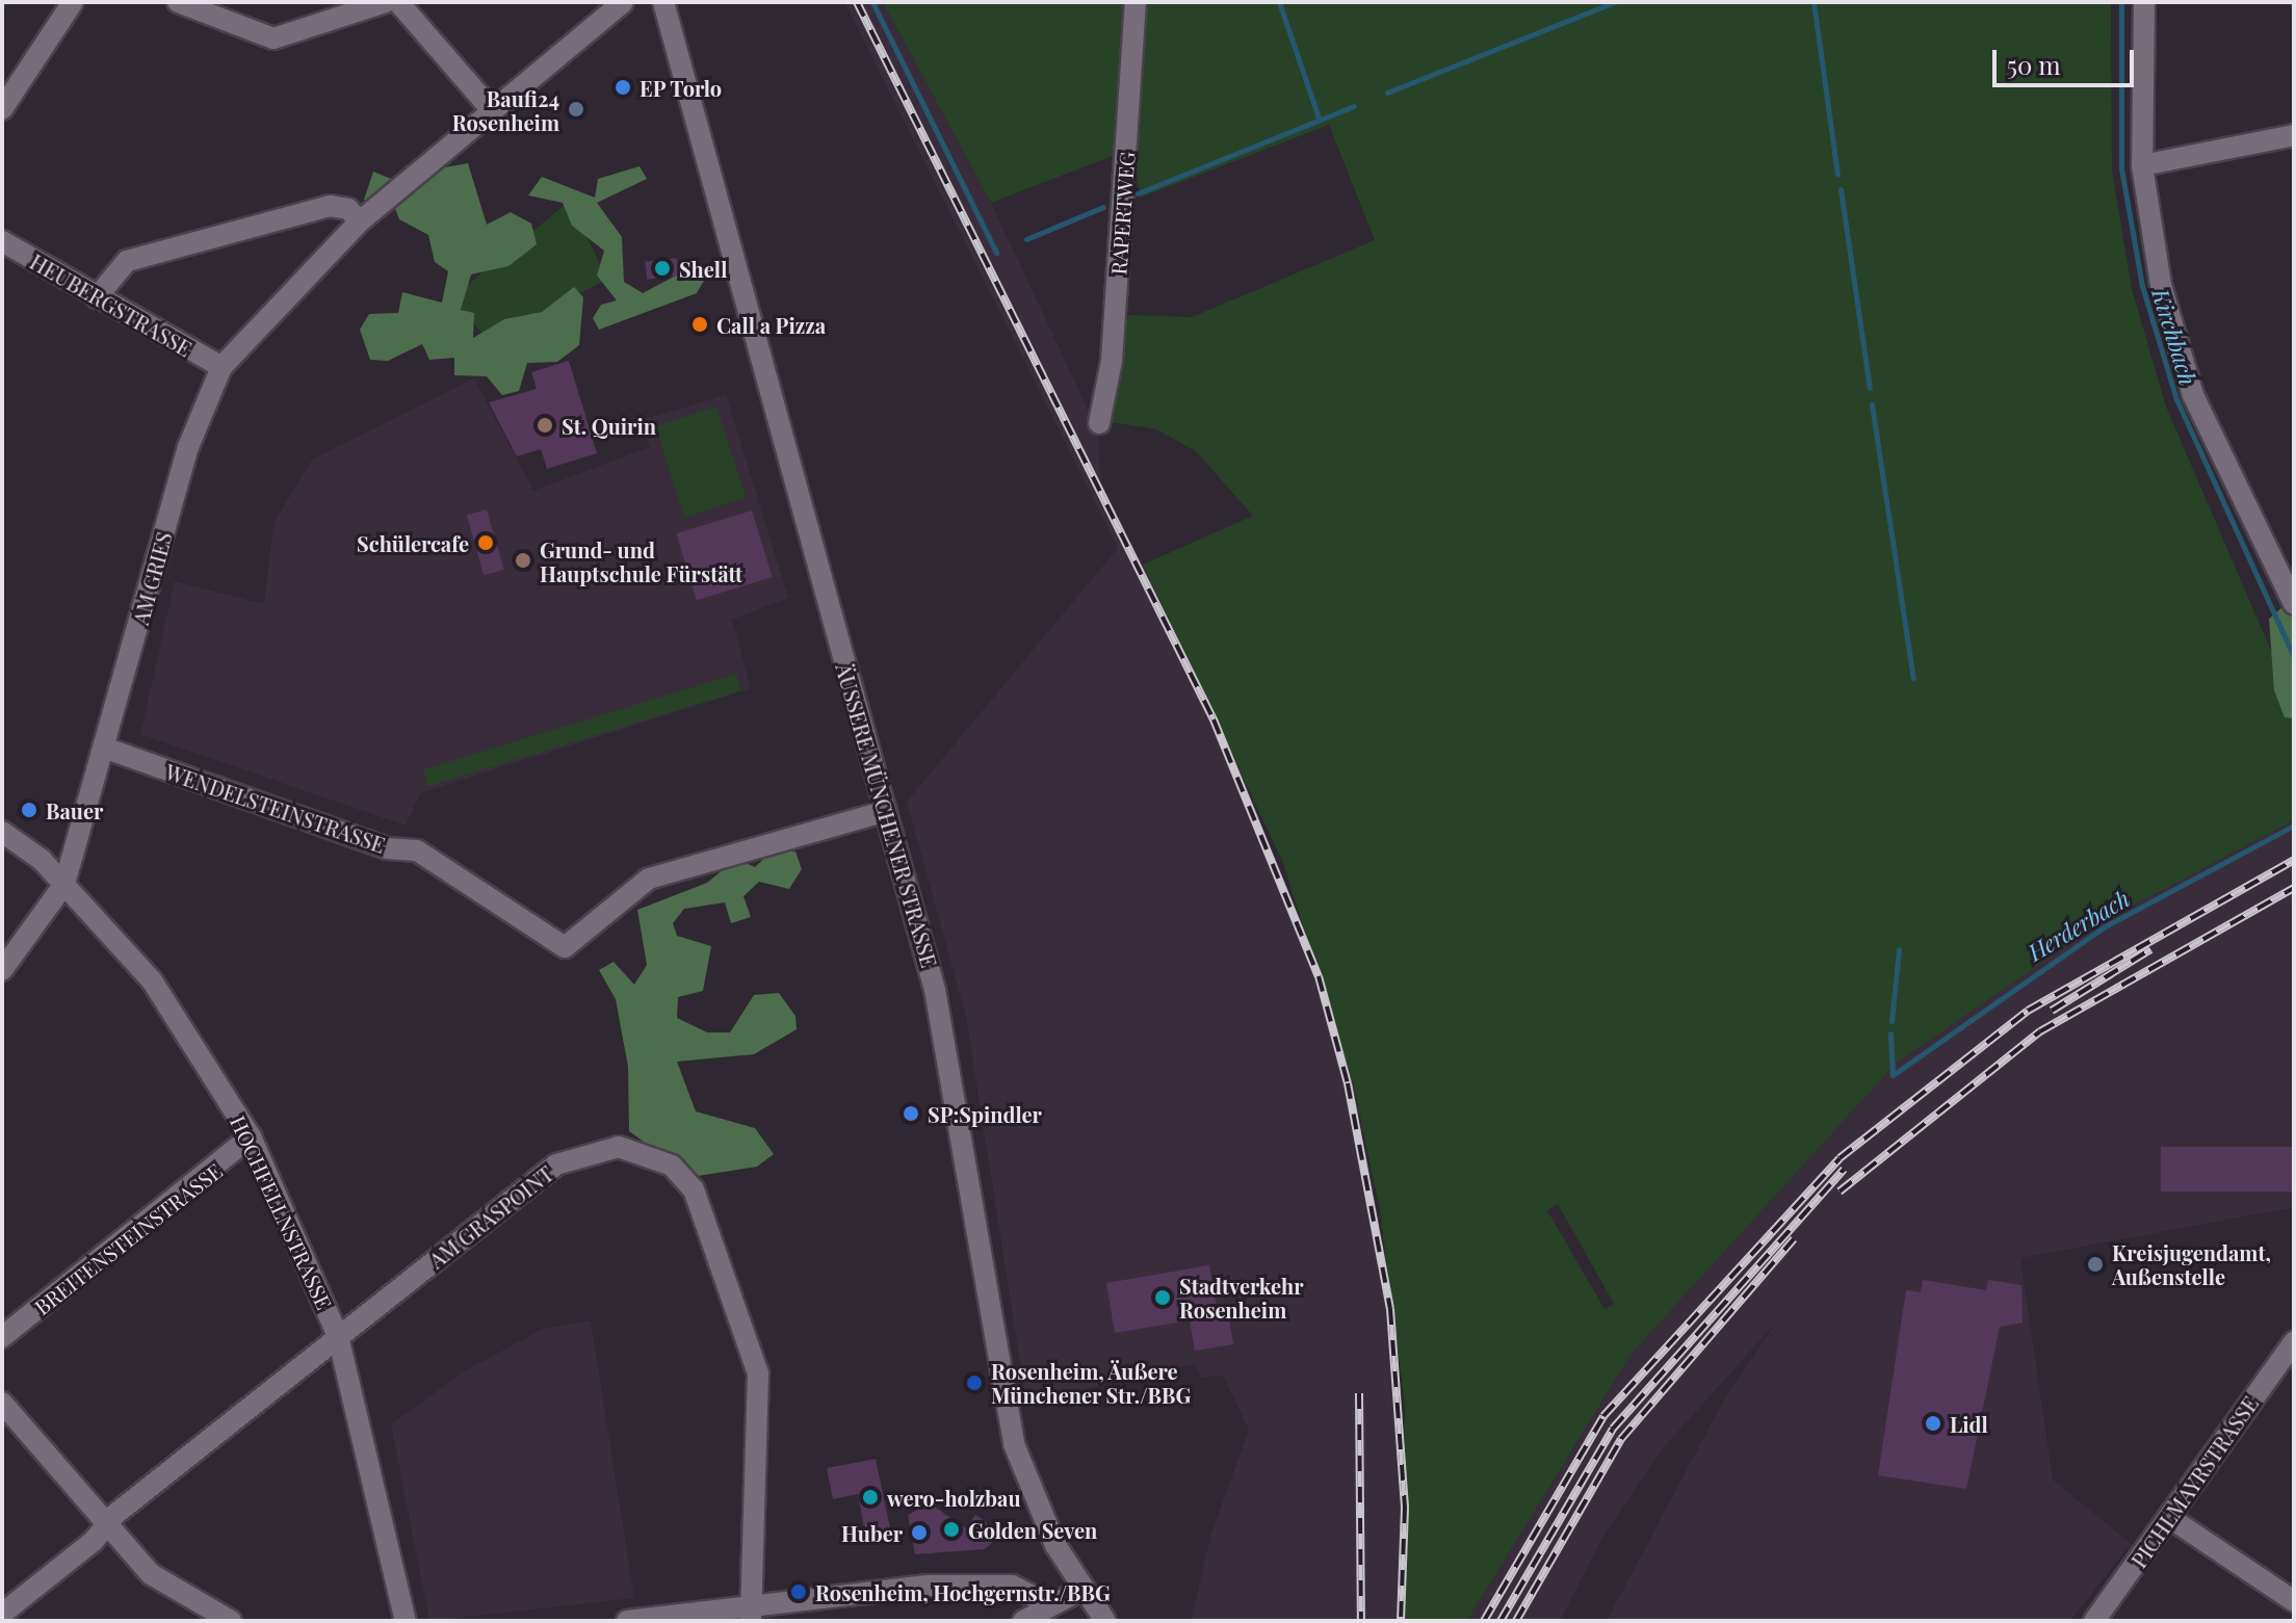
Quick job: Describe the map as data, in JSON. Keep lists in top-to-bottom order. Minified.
{"streets":{"street":["RAPERTWEG","HEUBERGSTRASSE","AM GRIES","WENDELSTEINSTRASSE","ÄUSSERE MÜNCHENER STRASSE","HOCHFELLNSTRASSE","AM GRASPOINT","BREITENSTEINSTRASSE","PICHLMAYRSTRASSE"]},"crossings":[["HEUBERGSTRASSE","AM GRIES"],["AM GRIES","WENDELSTEINSTRASSE"],["AM GRIES","HOCHFELLNSTRASSE"],["WENDELSTEINSTRASSE","ÄUSSERE MÜNCHENER STRASSE"],["HOCHFELLNSTRASSE","AM GRASPOINT"],["HOCHFELLNSTRASSE","BREITENSTEINSTRASSE"]],"water":["Kirchbach","Herderbach"],"places":["EP Torlo","Baufi24 Rosenheim","Shell","Call a Pizza","St. Quirin","Schülercafe","Grund- und Hauptschule Fürstätt","Bauer","SP:Spindler","Kreisjugendamt, Außenstelle","Stadtverkehr Rosenheim","Rosenheim, Äußere Münchener Str./BBG","Lidl","wero-holzbau","Golden Seven","Huber","Rosenheim, Hochgernstr./BBG"],"scale_bar":"50 m"}
